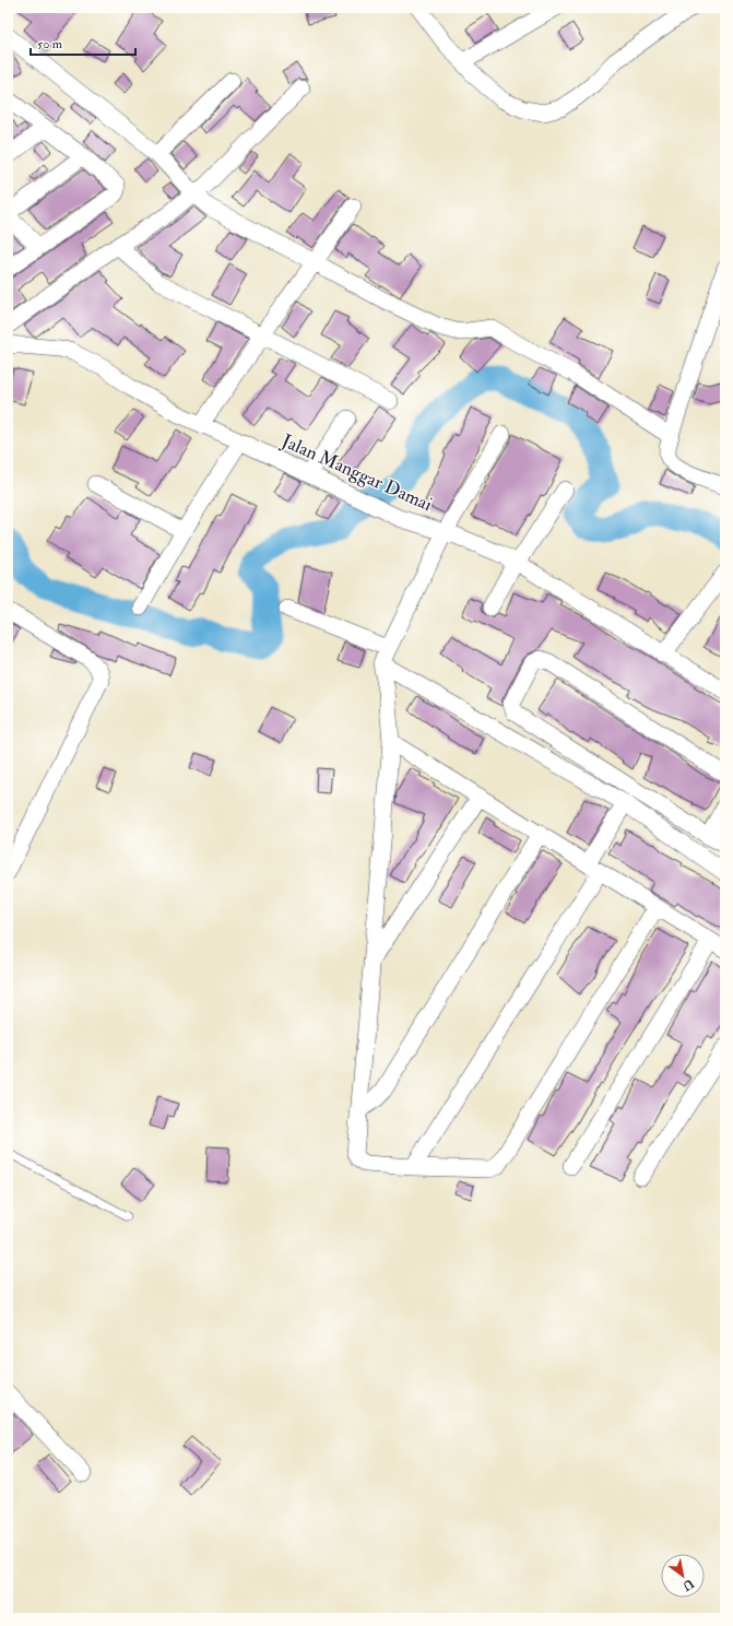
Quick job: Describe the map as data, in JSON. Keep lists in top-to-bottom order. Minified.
{"streets":{"street":["Jalan Manggar Damai"]},"scale_bar":"50 m","north":"bottom right"}
